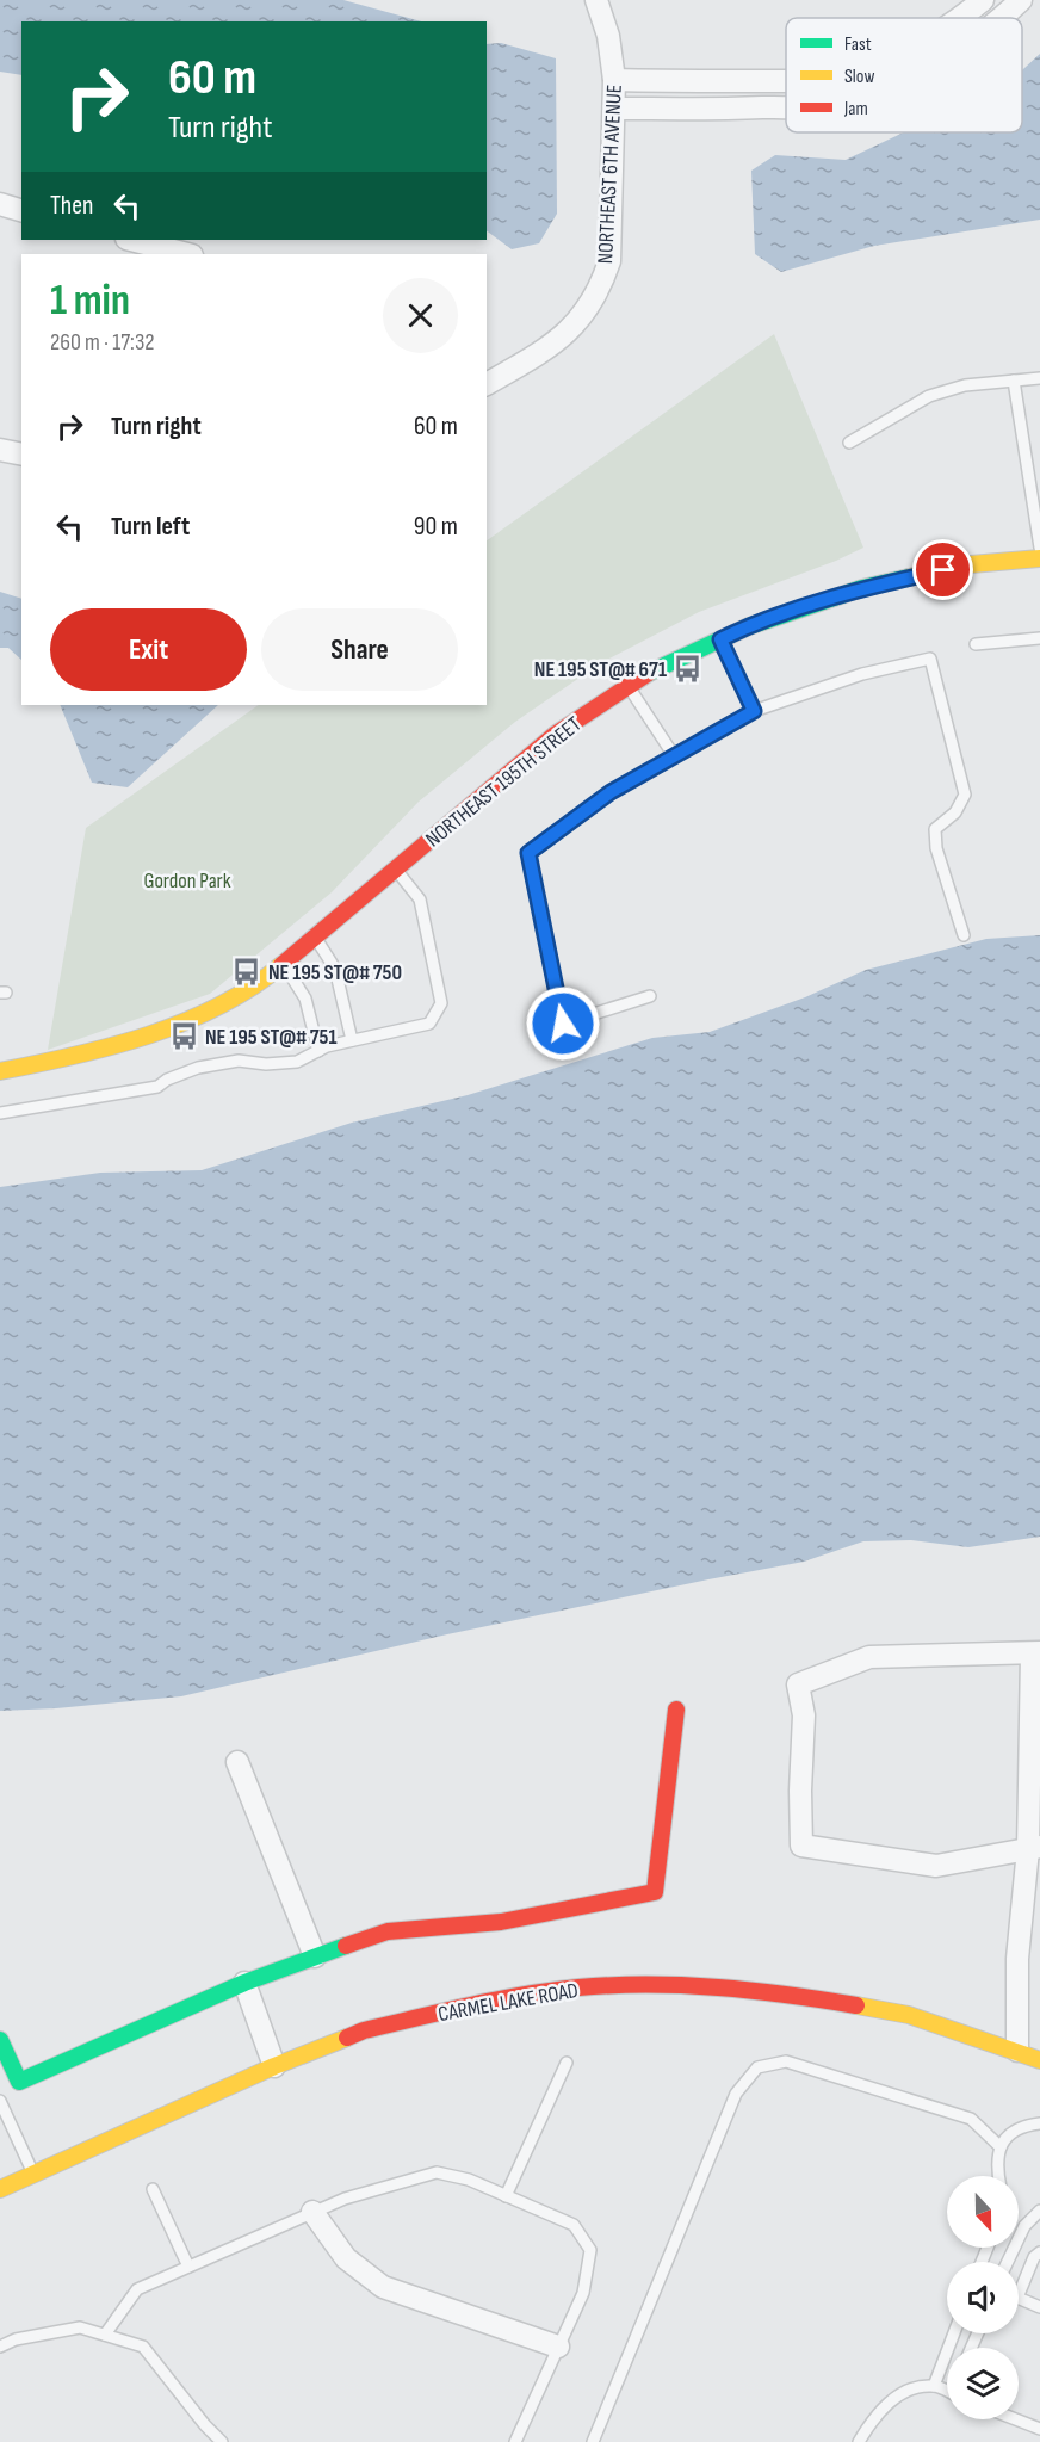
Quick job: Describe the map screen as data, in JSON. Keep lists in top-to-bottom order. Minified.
{"streets":{"street":["NORTHEAST 6TH AVENUE","NORTHEAST 195TH STREET","CARMEL LAKE ROAD"]},"parks":["Gordon Park"],"places":{"bus stop":["NE 195 ST@# 671","NE 195 ST@# 750","NE 195 ST@# 751"]},"legend":["Fast","Slow","Jam"],"north":"bottom","page":{"turn":["60 m","Turn right"],"then":"Then","heading":["1 min","260 m · 17:32"],"list":[{"name":"Turn right","value":"60 m"},{"name":"Turn left","value":"90 m"}],"buttons":["Exit","Share"]}}
